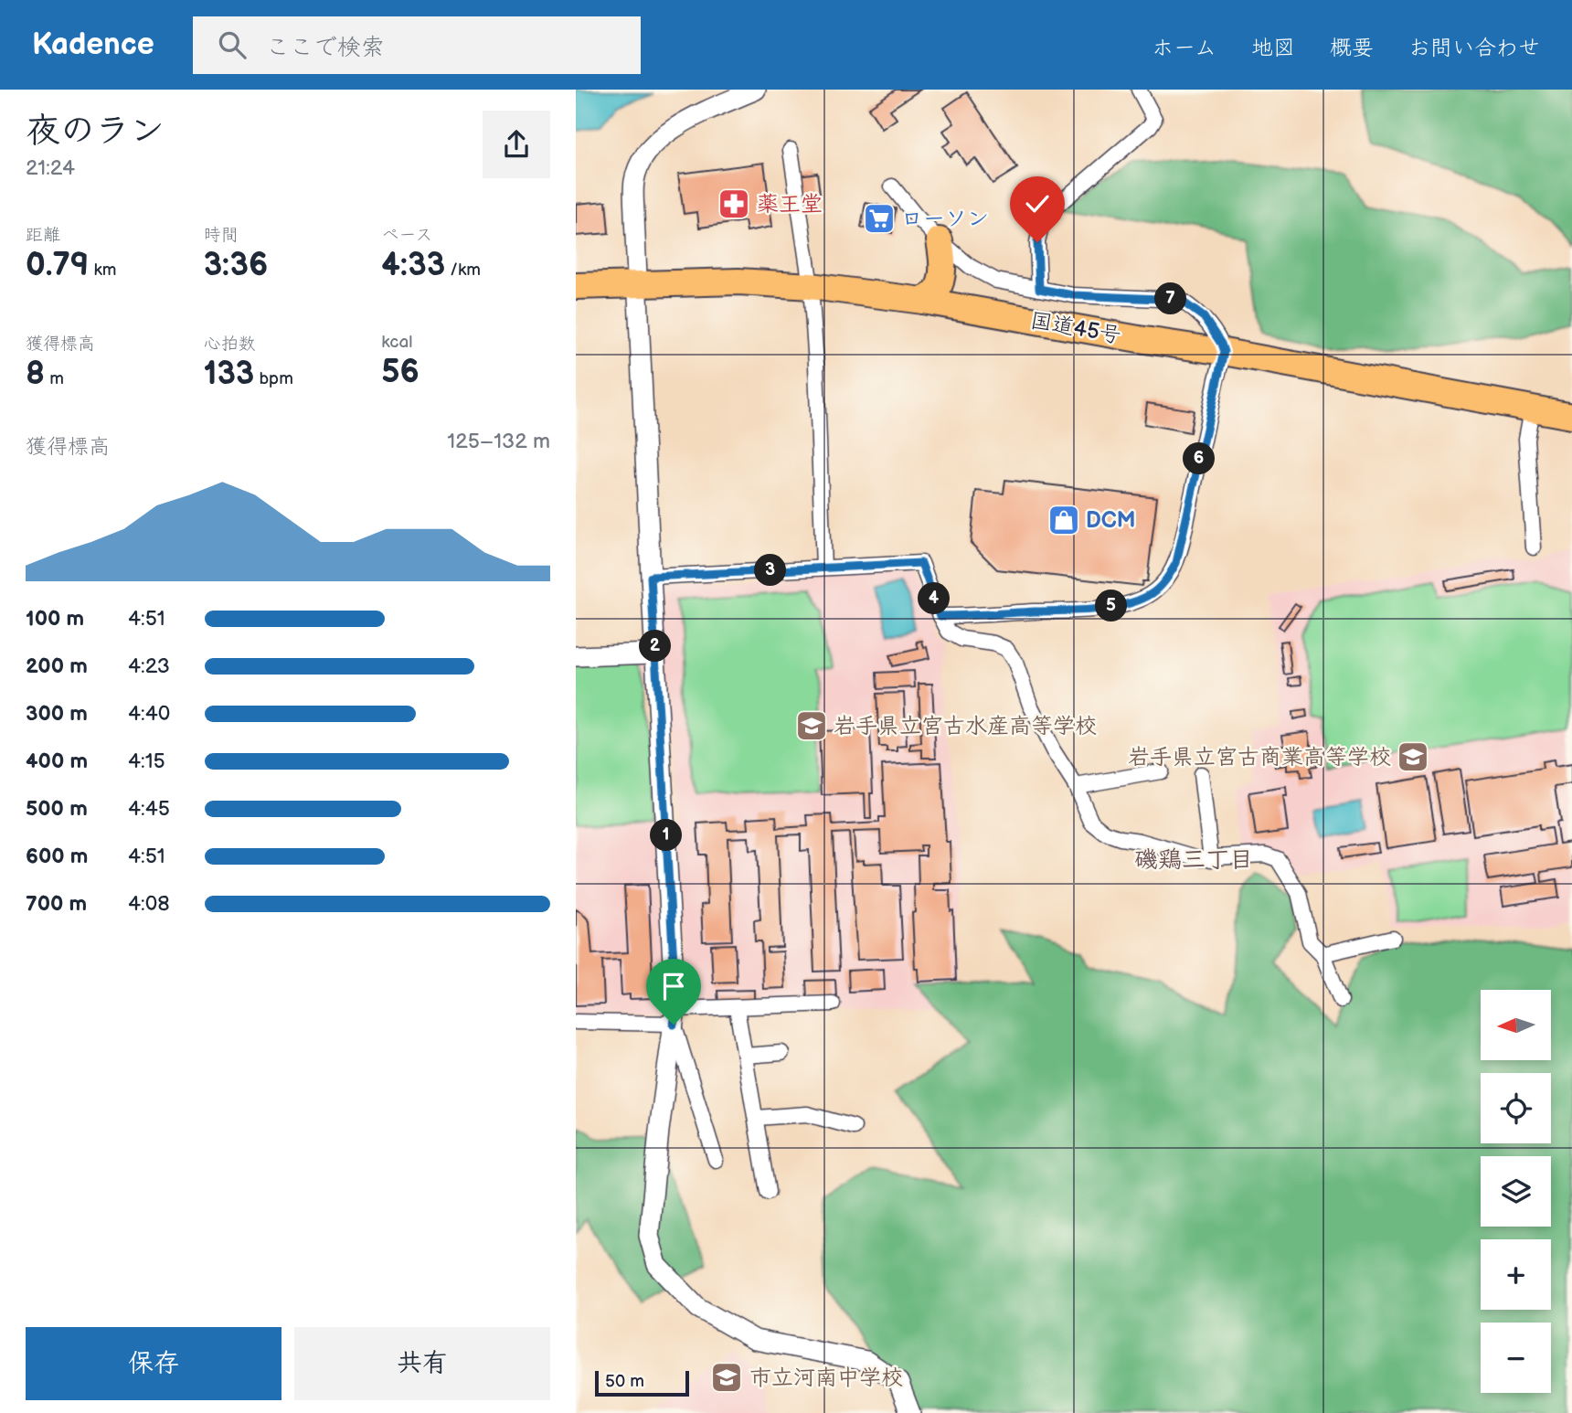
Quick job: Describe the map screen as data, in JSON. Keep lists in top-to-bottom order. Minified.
{"streets":{"highway":["国道45号"]},"districts":["磯鶏三丁目"],"places":{"pharmacy":["薬王堂"],"supermarket":["ローソン"],"shop":["DCM"],"school or university":["岩手県立宮古水産高等学校","岩手県立宮古商業高等学校","市立河南中学校"]},"scale_bar":"50 m","north":"left","page":{"header":"Kadence","search":"ここで検索","nav":["ホーム","地図","概要","お問い合わせ"],"heading":["夜のラン","21:24"],"stats":[["距離","0.79 km"],["時間","3:36"],["ペース","4:33 /km"],["獲得標高","8 m"],["心拍数","133 bpm"],["kcal","56"]],"pins":["7","6","3","4","5","2","1"],"chart":["獲得標高","125–132 m"],"list":[{"name":"100 m","note":"4:51"},{"name":"200 m","note":"4:23"},{"name":"300 m","note":"4:40"},{"name":"400 m","note":"4:15"},{"name":"500 m","note":"4:45"},{"name":"600 m","note":"4:51"},{"name":"700 m","note":"4:08"}],"map_buttons":["+","−"],"buttons":["保存","共有"],"scale":"50 m"}}
